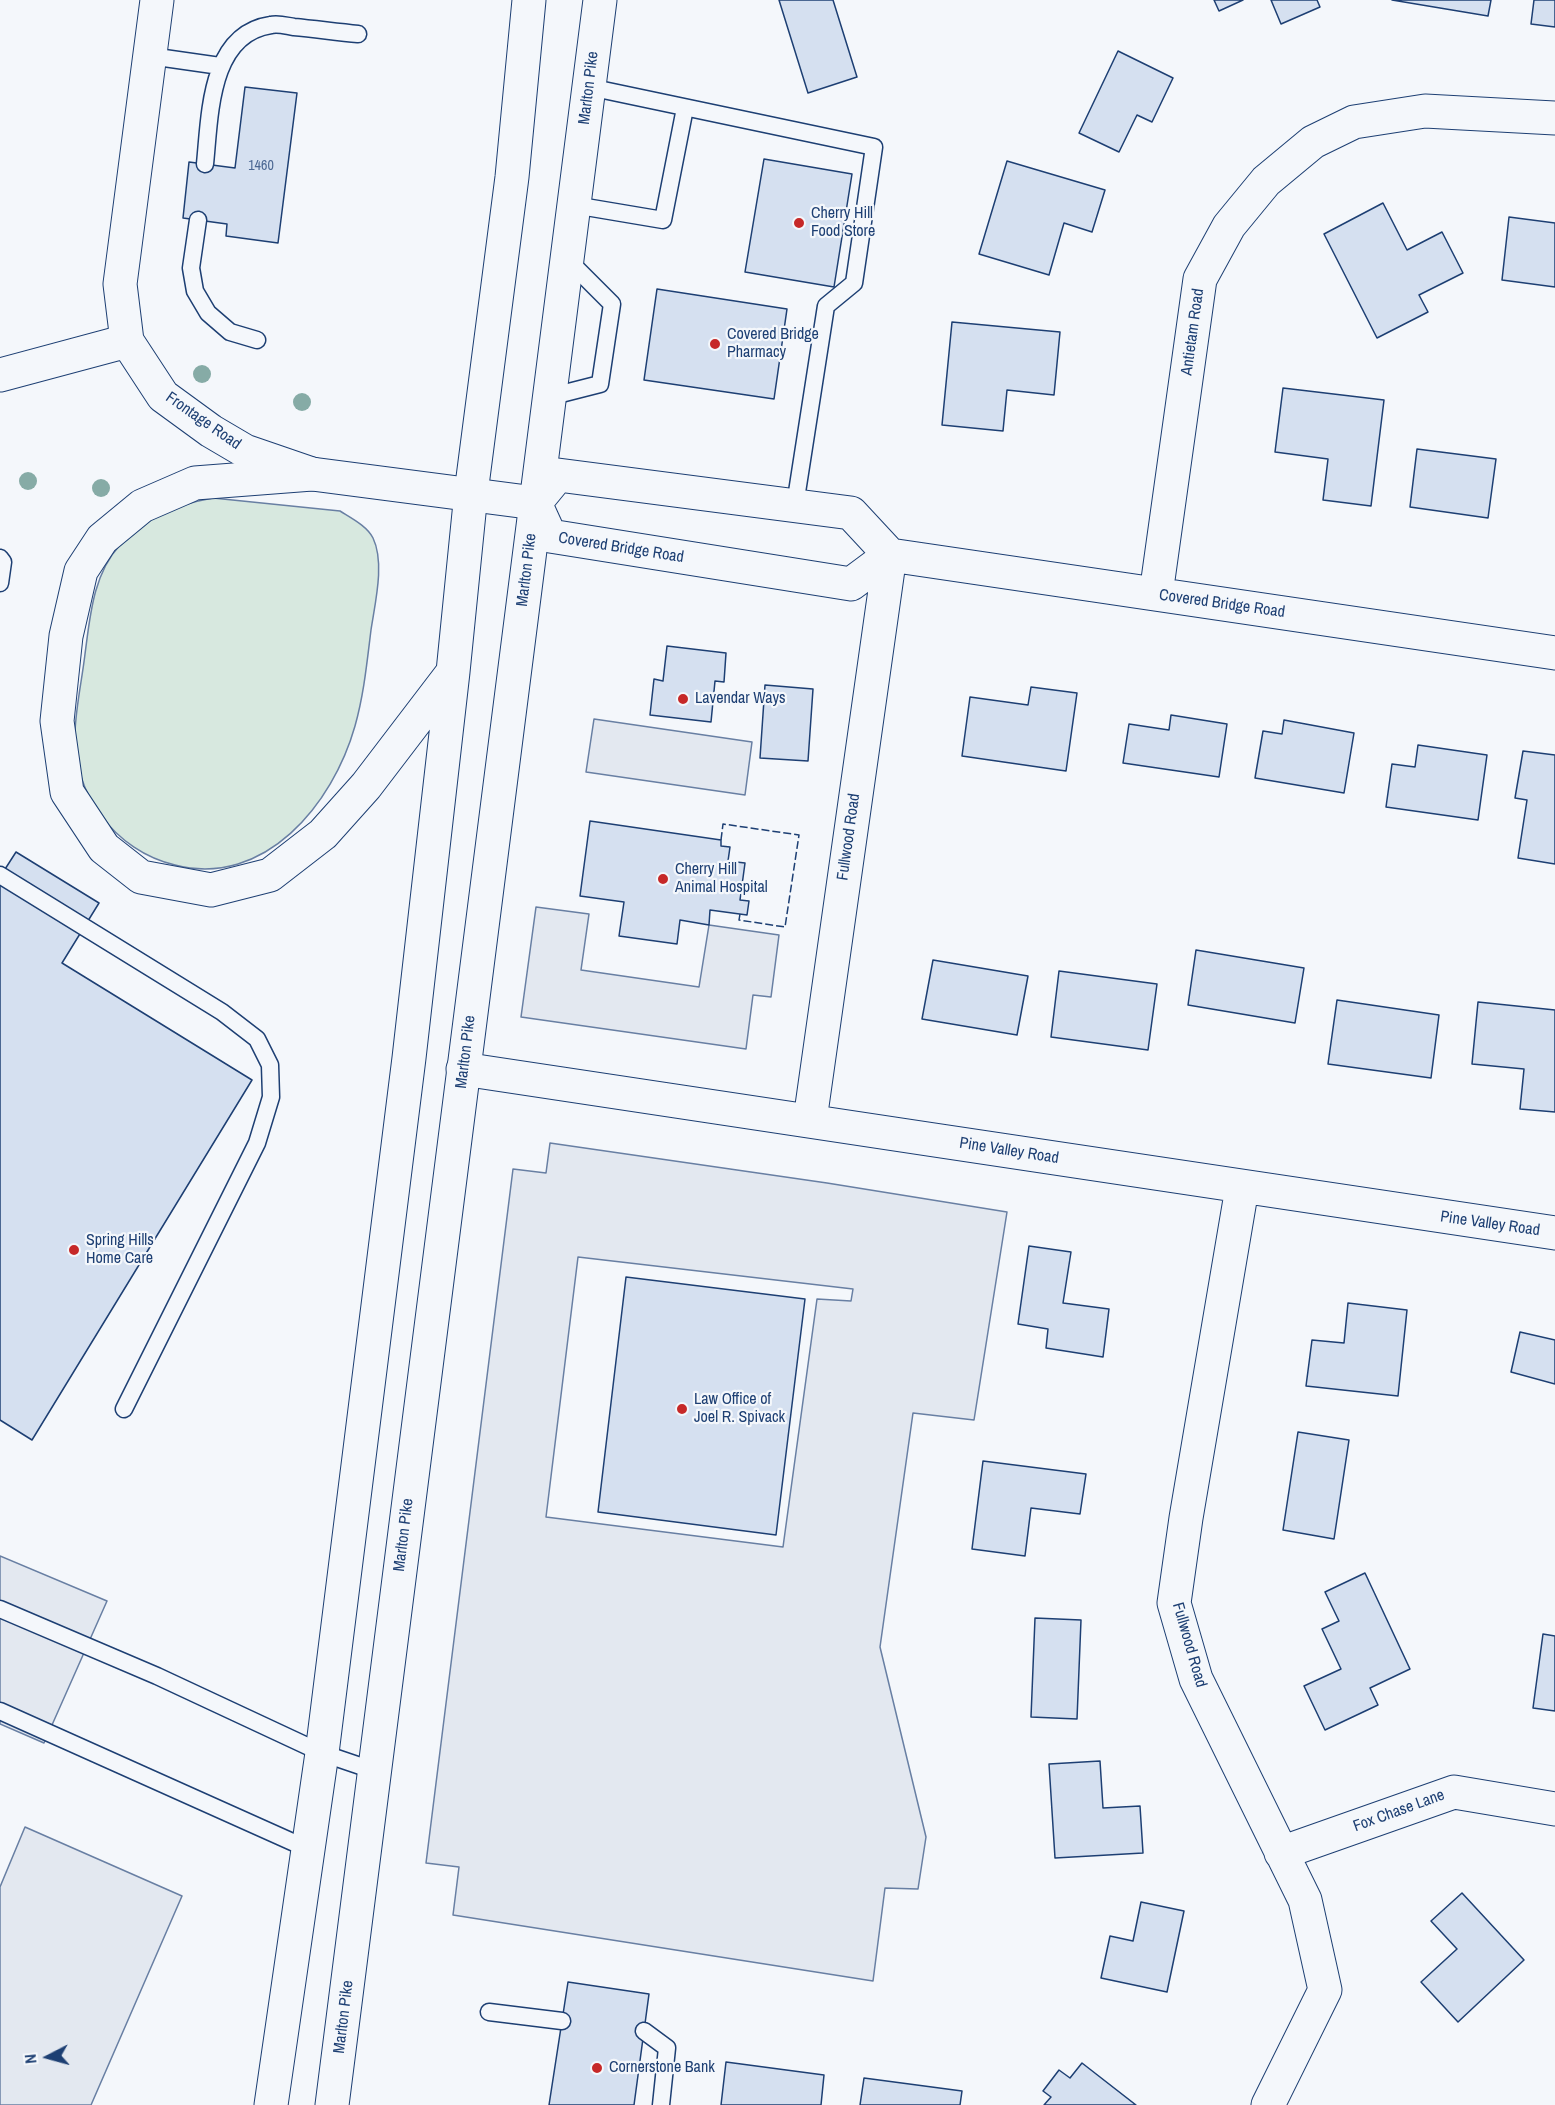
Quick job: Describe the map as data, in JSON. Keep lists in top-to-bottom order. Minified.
{"streets":{"main road":["Marlton Pike","Antietam Road","Frontage Road","Covered Bridge Road","Fullwood Road","Pine Valley Road","Fox Chase Lane"]},"crossings":[["Marlton Pike","Frontage Road"],["Marlton Pike","Covered Bridge Road"],["Marlton Pike","Pine Valley Road"],["Antietam Road","Covered Bridge Road"],["Frontage Road","Covered Bridge Road"],["Covered Bridge Road","Fullwood Road"],["Fullwood Road","Pine Valley Road"],["Fullwood Road","Fox Chase Lane"]],"places":["Cherry Hill Food Store","Covered Bridge Pharmacy","Lavendar Ways","Cherry Hill Animal Hospital","Spring Hills Home Care","Law Office of Joel R. Spivack","Cornerstone Bank"],"house_numbers":["1460"],"north":"left"}
